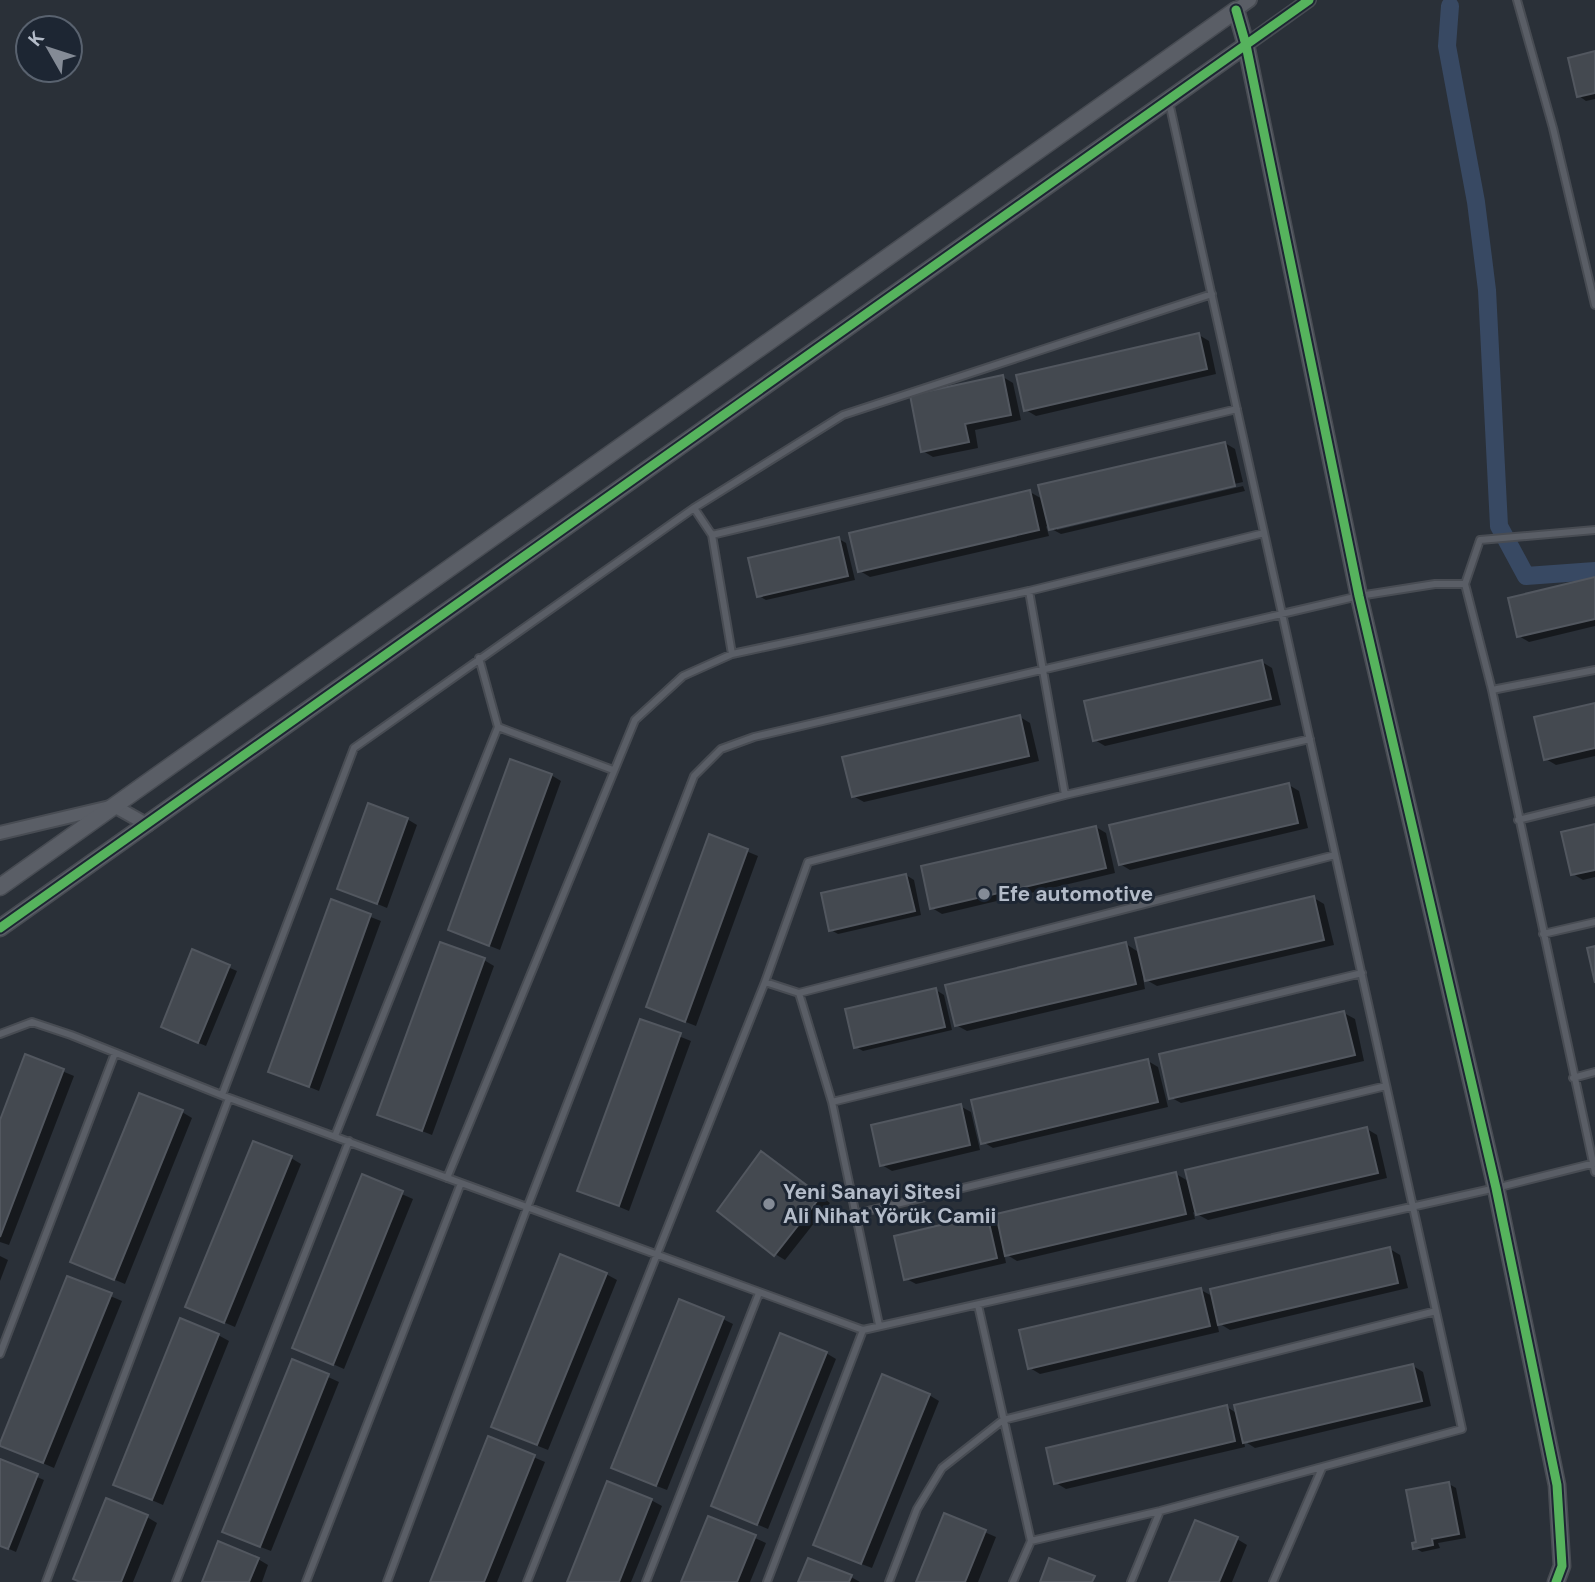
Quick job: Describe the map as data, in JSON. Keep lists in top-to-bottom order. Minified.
{"places":["Efe automotive","Yeni Sanayi Sitesi Ali Nihat Yörük Camii"],"north":"top left"}
